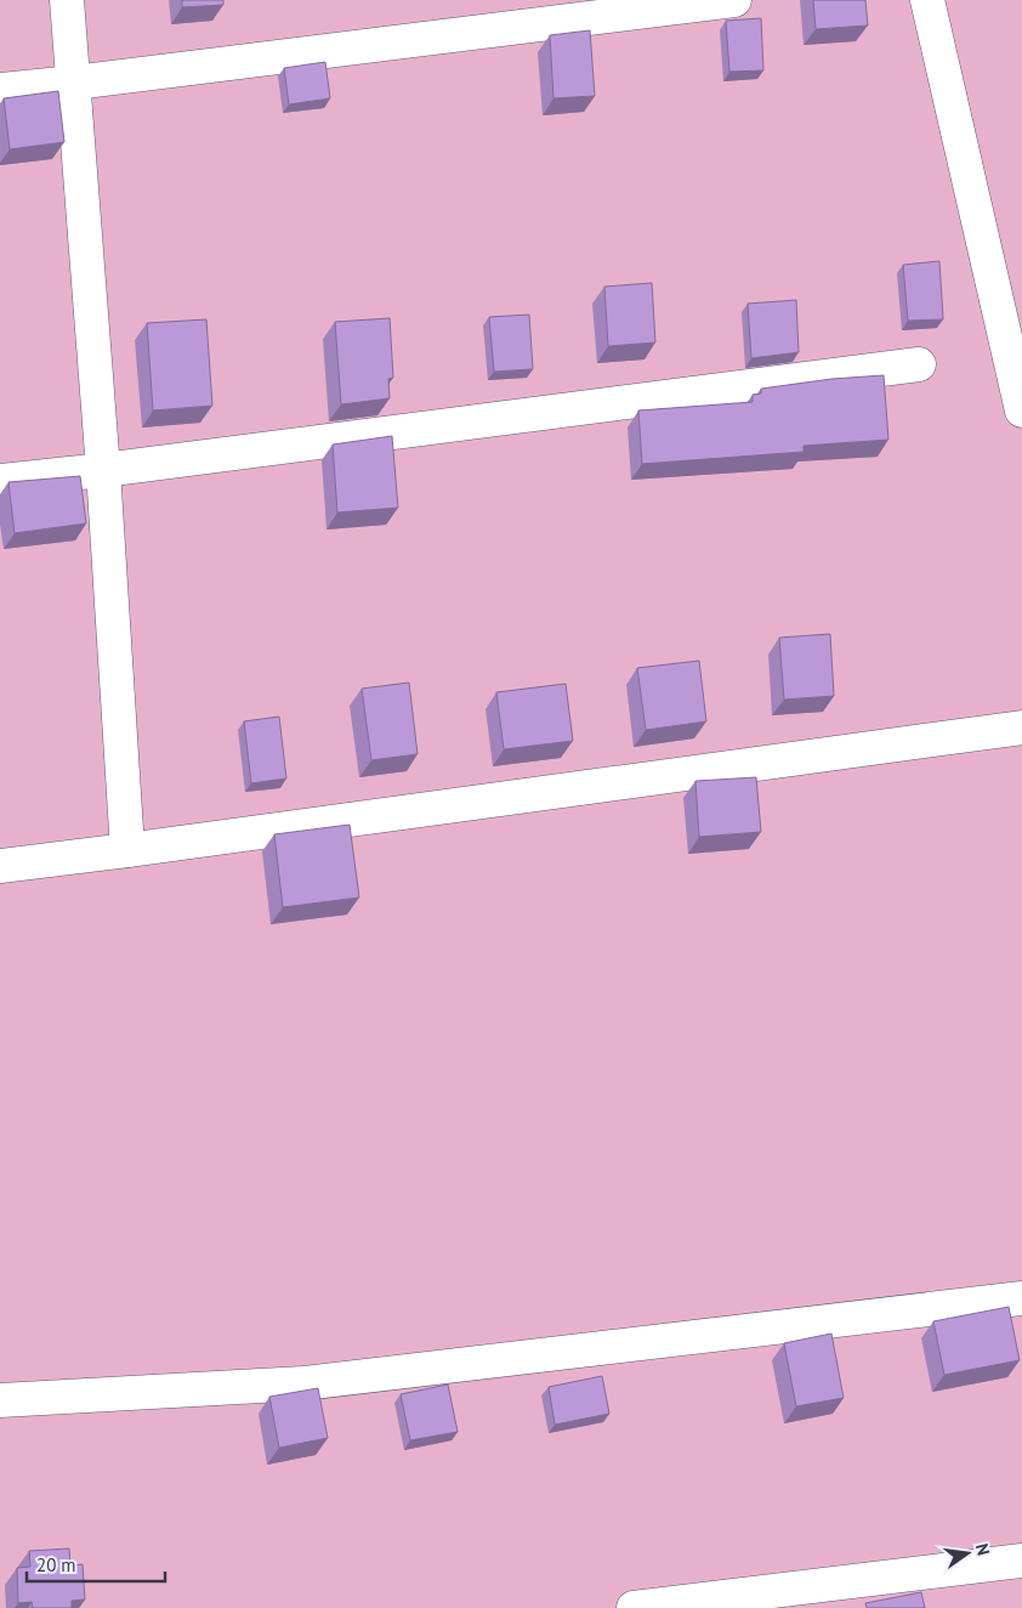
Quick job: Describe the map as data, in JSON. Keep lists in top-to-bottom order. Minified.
{"scale_bar":"20 m","north":"right"}
